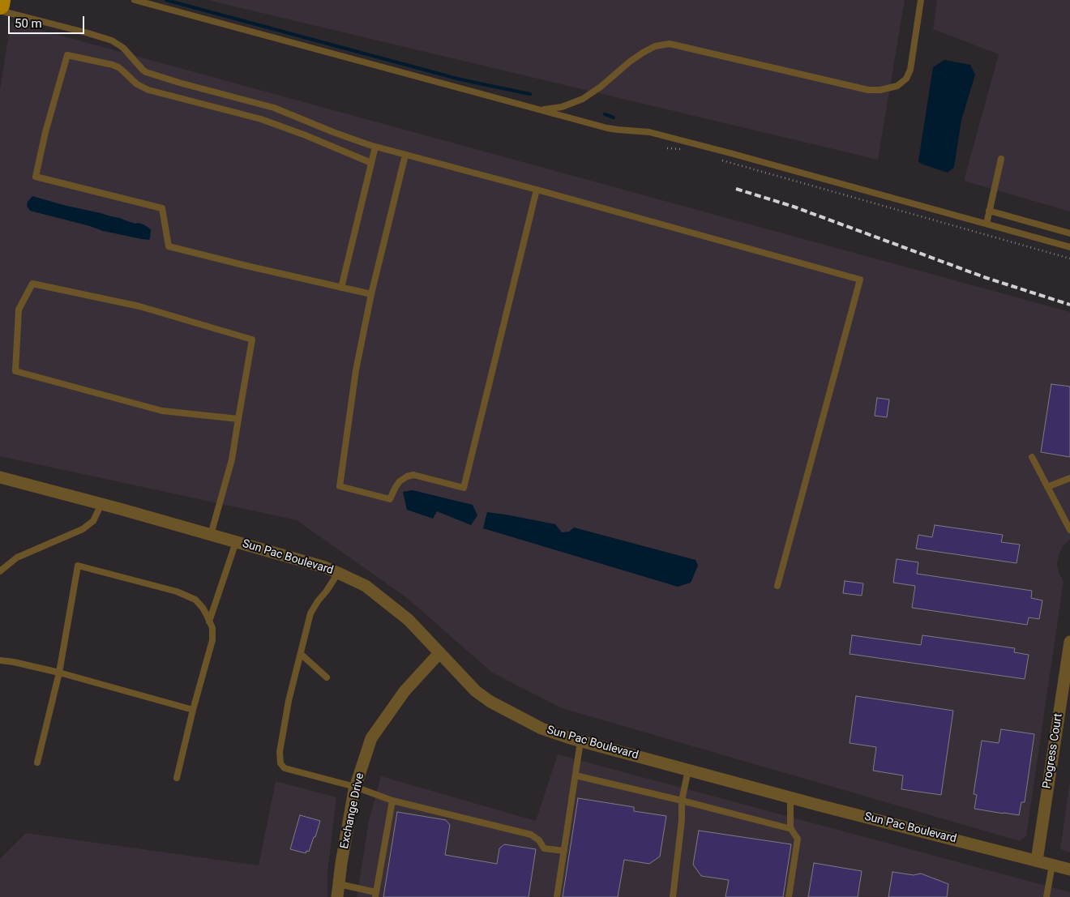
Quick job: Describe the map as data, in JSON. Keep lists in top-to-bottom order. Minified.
{"streets":{"street":["Sun Pac Boulevard","Progress Court","Exchange Drive"]},"crossings":[["Sun Pac Boulevard","Progress Court"],["Sun Pac Boulevard","Exchange Drive"]],"scale_bar":"50 m"}
